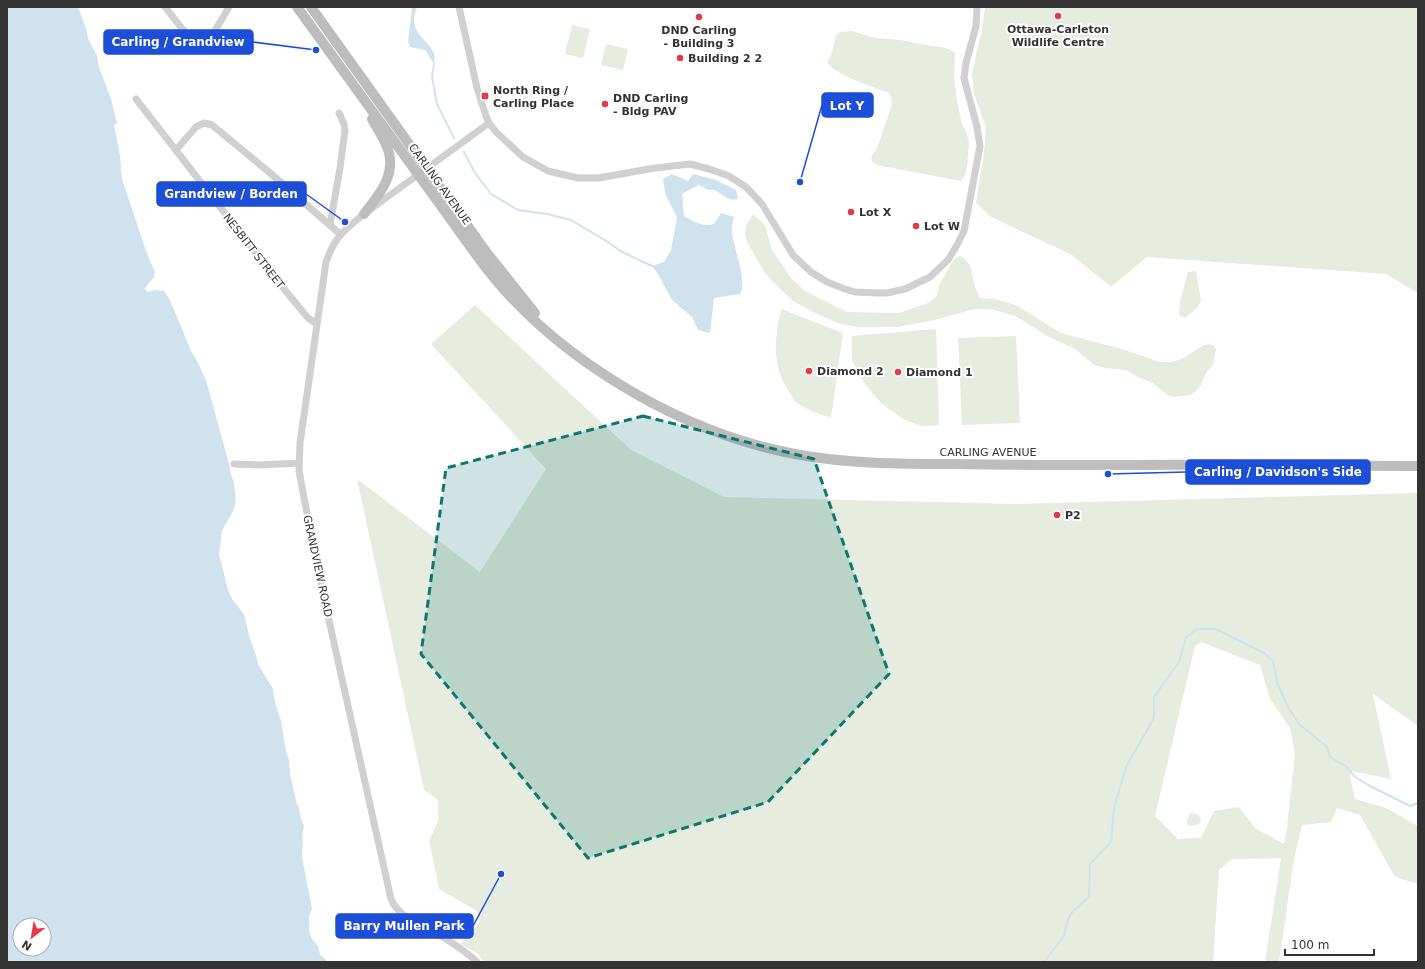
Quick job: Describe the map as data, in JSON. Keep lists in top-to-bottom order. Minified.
{"streets":{"main road":["CARLING AVENUE"],"street":["NESBITT STREET","GRANDVIEW ROAD"]},"crossings":[["CARLING AVENUE","GRANDVIEW ROAD"],["NESBITT STREET","GRANDVIEW ROAD"]],"places":{"other":["Ottawa-Carleton Wildlife Centre","DND Carling - Building 3","Carling / Grandview","Building 2 2","DND Carling - Bldg PAV","Lot Y","Lot X","Grandview / Borden","Lot W","Diamond 2","Diamond 1","Carling / Davidson's Side","P2","Barry Mullen Park"],"transit":["North Ring / Carling Place"]},"scale_bar":"100 m","north":"bottom left"}
